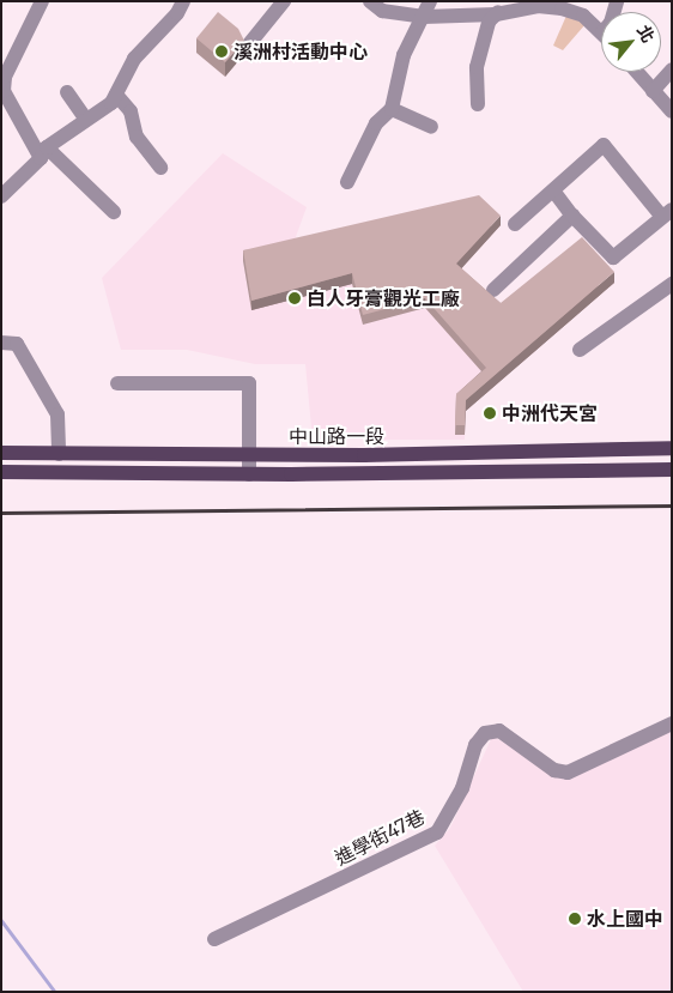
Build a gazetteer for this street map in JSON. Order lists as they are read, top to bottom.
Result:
{
  "streets": {
    "main road": ["中山路一段"],
    "street": ["進學街47巷"]
  },
  "places": [
    "溪洲村活動中心",
    "白人牙膏觀光工廠",
    "中洲代天宮",
    "水上國中"
  ],
  "north": "top right"
}
